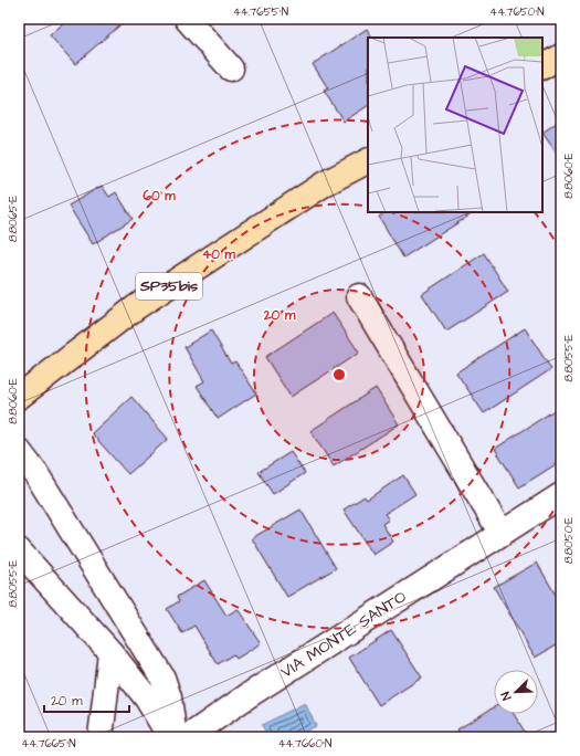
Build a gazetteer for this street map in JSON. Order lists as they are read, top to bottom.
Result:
{
  "streets": {
    "main road": ["SP35bis"],
    "street": ["VIA MONTE SANTO"]
  },
  "scale_bar": "20 m",
  "north": "bottom left",
  "coordinates": [
    "44.7655°N",
    "44.7650°N",
    "8.8060°E",
    "8.8065°E",
    "8.8055°E",
    "8.8050°E",
    "44.7665°N",
    "44.7660°N"
  ],
  "rings": ["60 m", "40 m", "20 m"]
}
